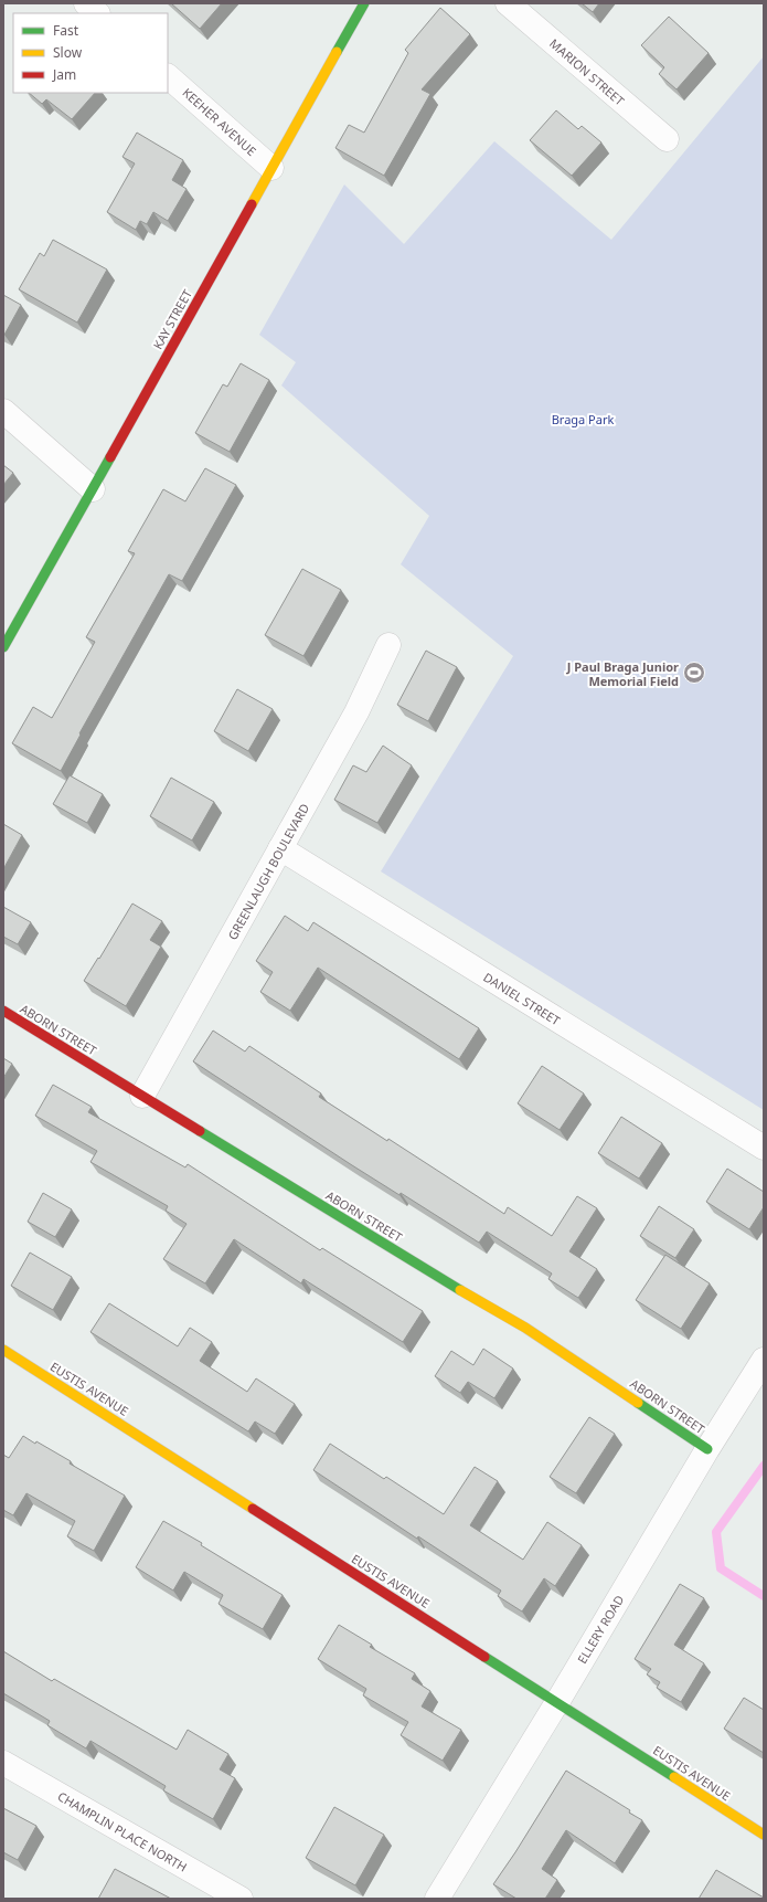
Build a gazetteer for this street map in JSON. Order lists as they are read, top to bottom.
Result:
{
  "streets": {
    "street": [
      "MARION STREET",
      "KEEHER AVENUE",
      "KAY STREET",
      "GREENLAUGH BOULEVARD",
      "DANIEL STREET",
      "ABORN STREET",
      "EUSTIS AVENUE",
      "ELLERY ROAD",
      "CHAMPLIN PLACE NORTH"
    ]
  },
  "crossings": [
    ["KEEHER AVENUE", "KAY STREET"],
    ["GREENLAUGH BOULEVARD", "DANIEL STREET"],
    ["GREENLAUGH BOULEVARD", "ABORN STREET"],
    ["ABORN STREET", "ELLERY ROAD"],
    ["EUSTIS AVENUE", "ELLERY ROAD"]
  ],
  "parks": ["Braga Park"],
  "places": {
    "sports": ["J Paul Braga Junior Memorial Field"]
  },
  "legend": ["Fast", "Slow", "Jam"]
}
